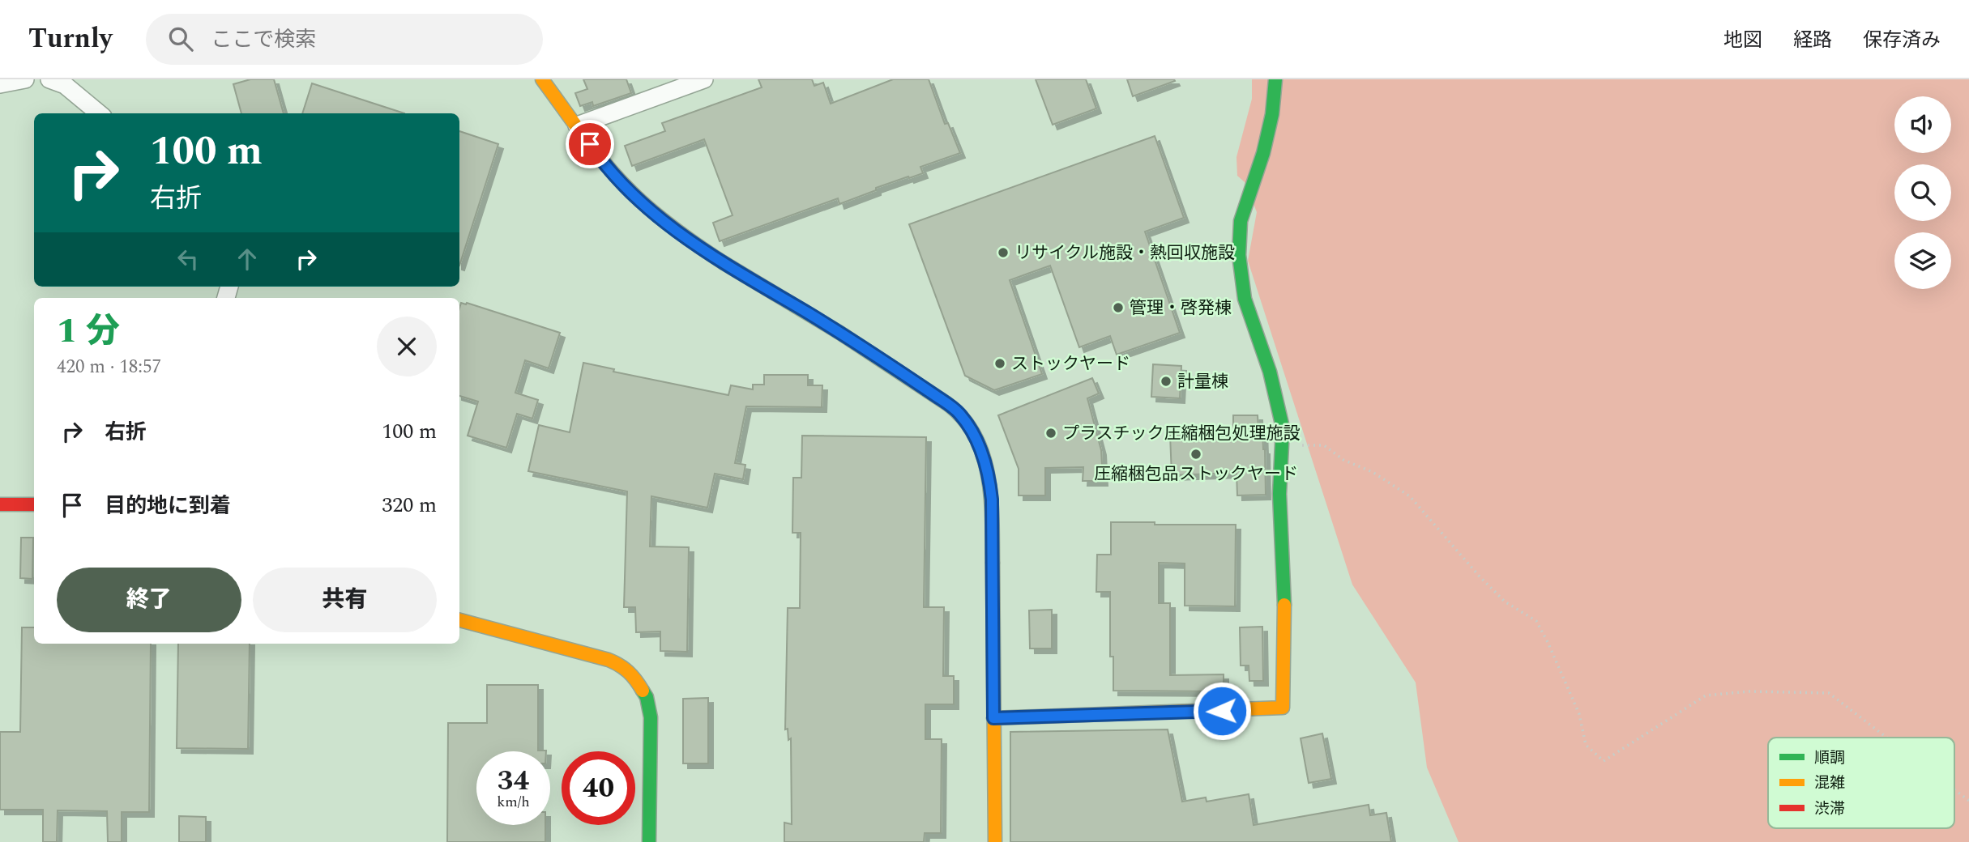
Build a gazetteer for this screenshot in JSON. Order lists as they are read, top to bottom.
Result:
{
  "places": [
    "リサイクル施設・熱回収施設",
    "管理・啓発棟",
    "ストックヤード",
    "計量棟",
    "プラスチック圧縮梱包処理施設",
    "圧縮梱包品ストックヤード"
  ],
  "legend": ["順調", "混雑", "渋滞"],
  "page": {
    "header": "Turnly",
    "search": "ここで検索",
    "nav": ["地図", "経路", "保存済み"],
    "turn": ["100 m", "右折"],
    "heading": ["1 分", "420 m · 18:57"],
    "list": [
      {
        "name": "右折",
        "value": "100 m"
      },
      {
        "name": "目的地に到着",
        "value": "320 m"
      }
    ],
    "buttons": ["終了", "共有"],
    "speed": "34 km/h",
    "limit": "40"
  }
}
